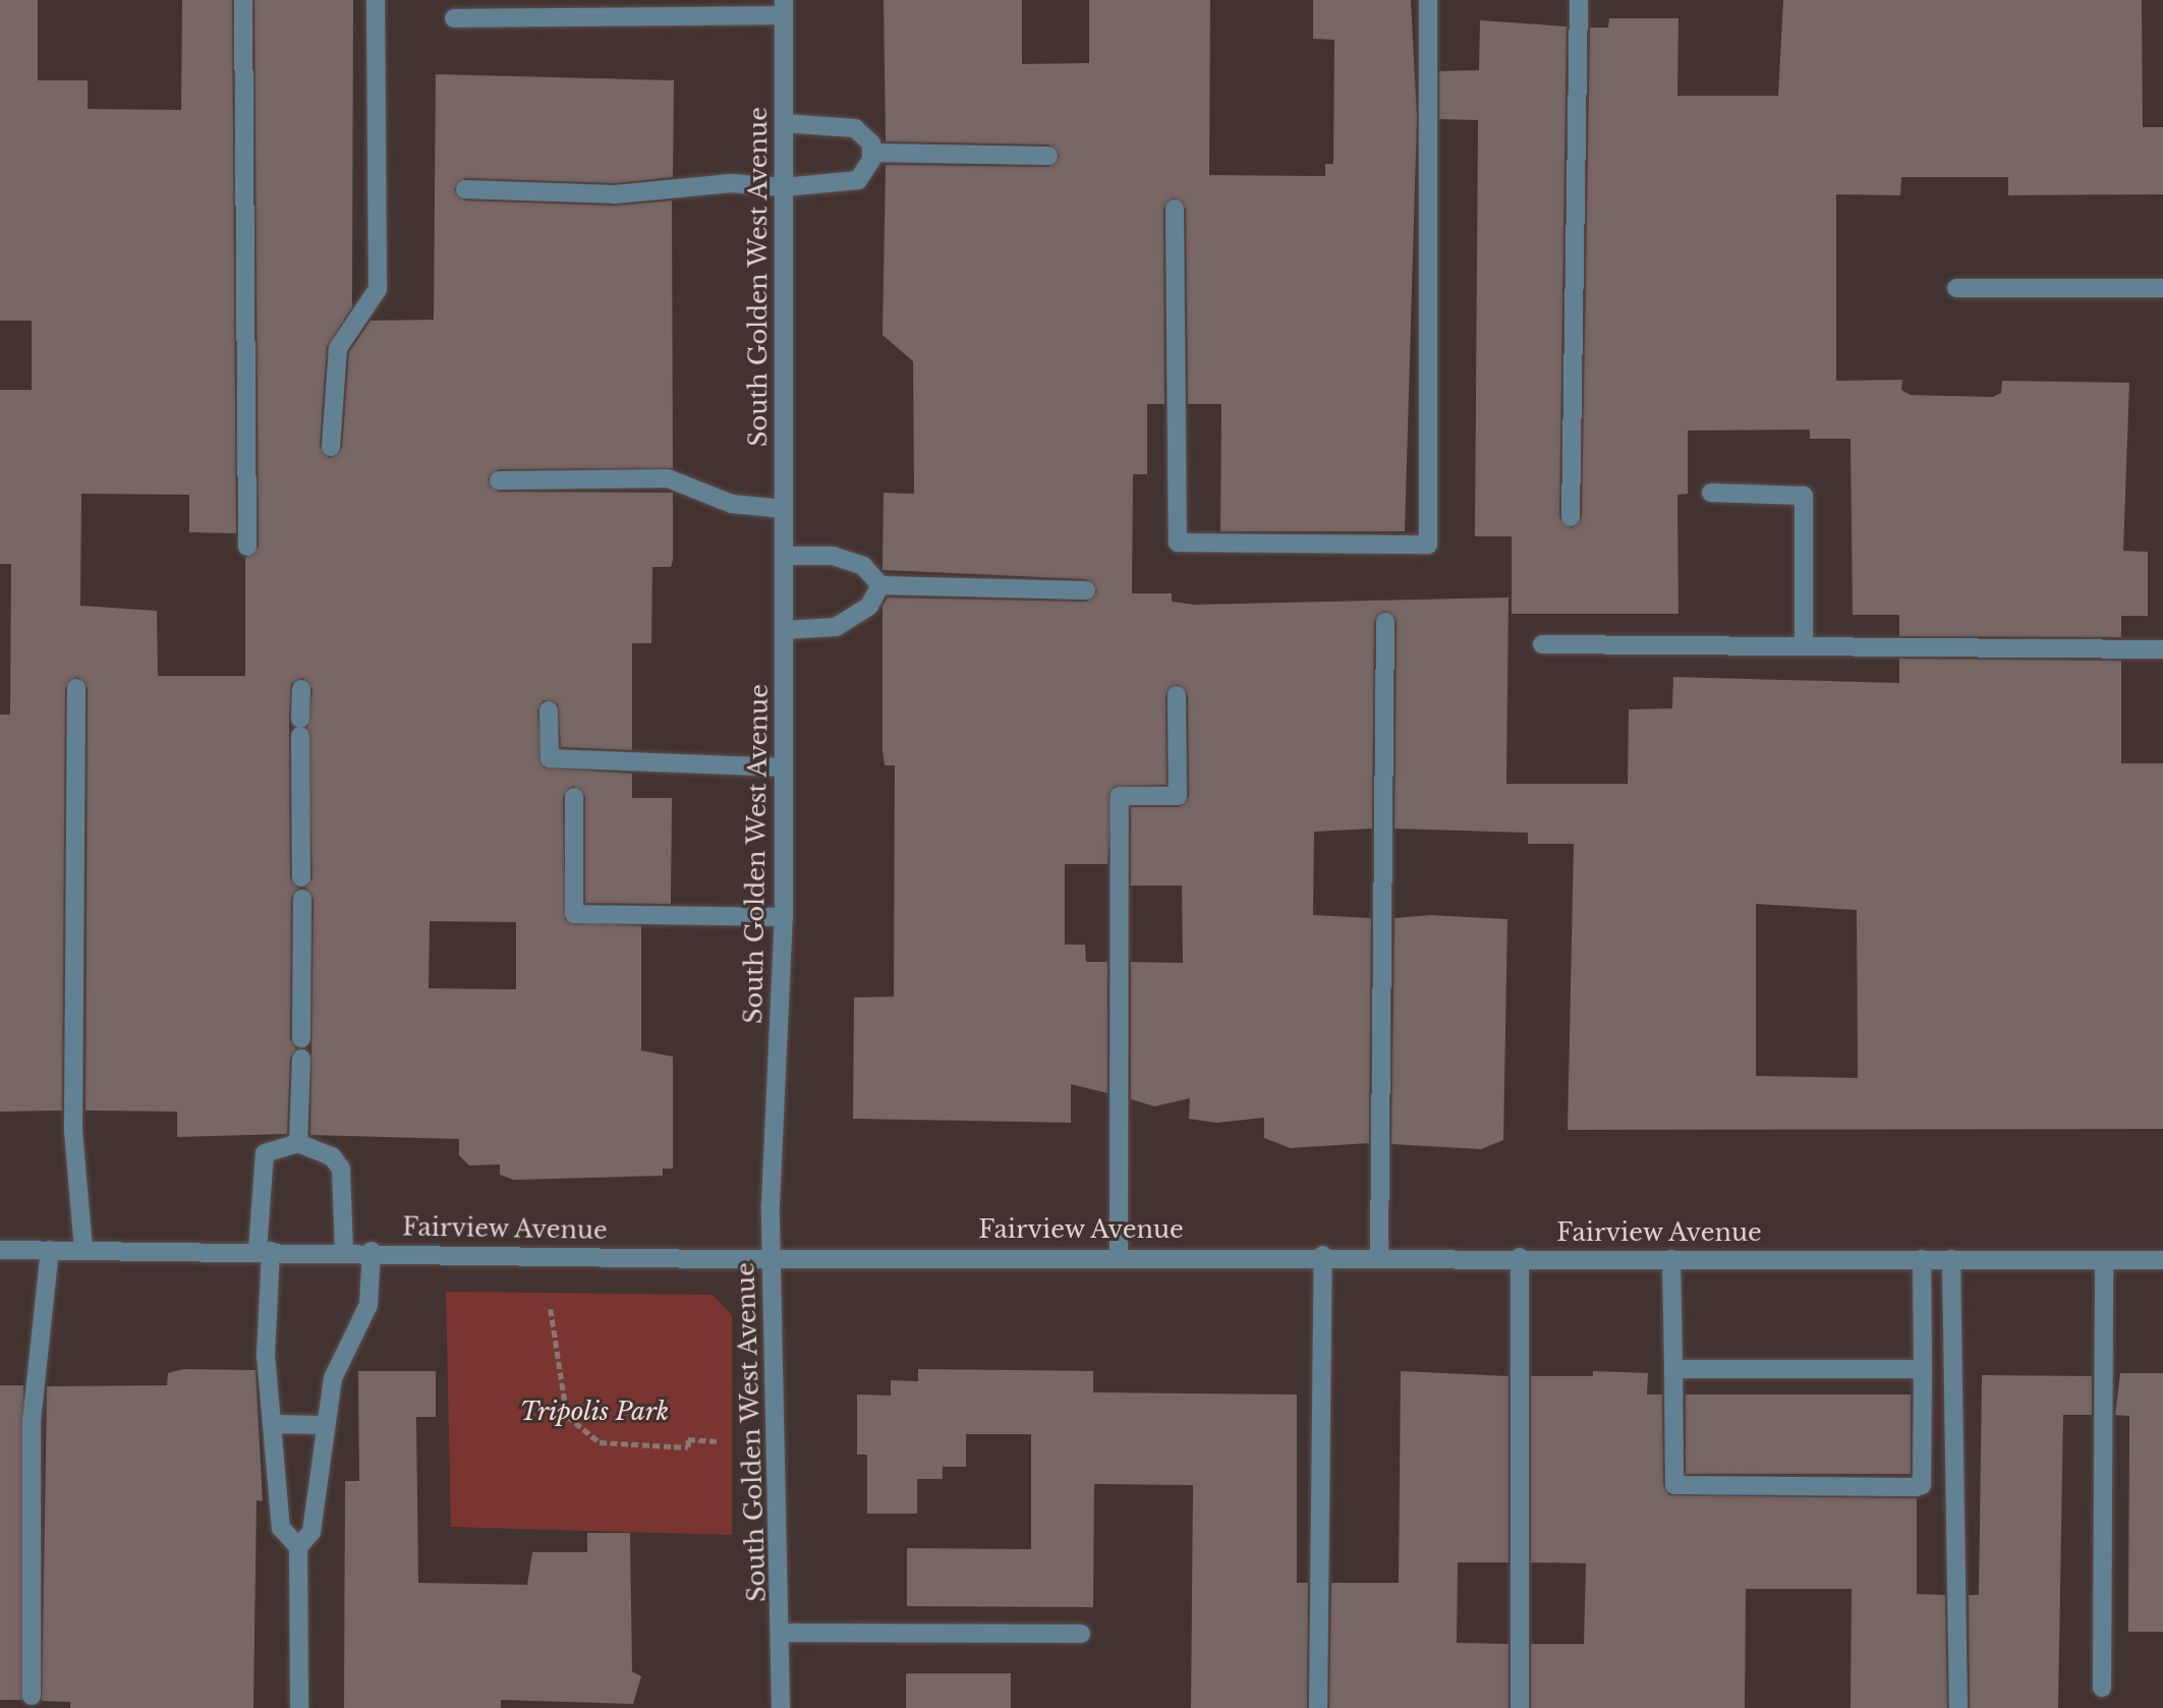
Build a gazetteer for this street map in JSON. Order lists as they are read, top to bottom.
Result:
{
  "streets": {
    "street": ["South Golden West Avenue", "Fairview Avenue"]
  },
  "crossings": [
    ["South Golden West Avenue", "Fairview Avenue"]
  ],
  "parks": ["Tripolis Park"]
}
